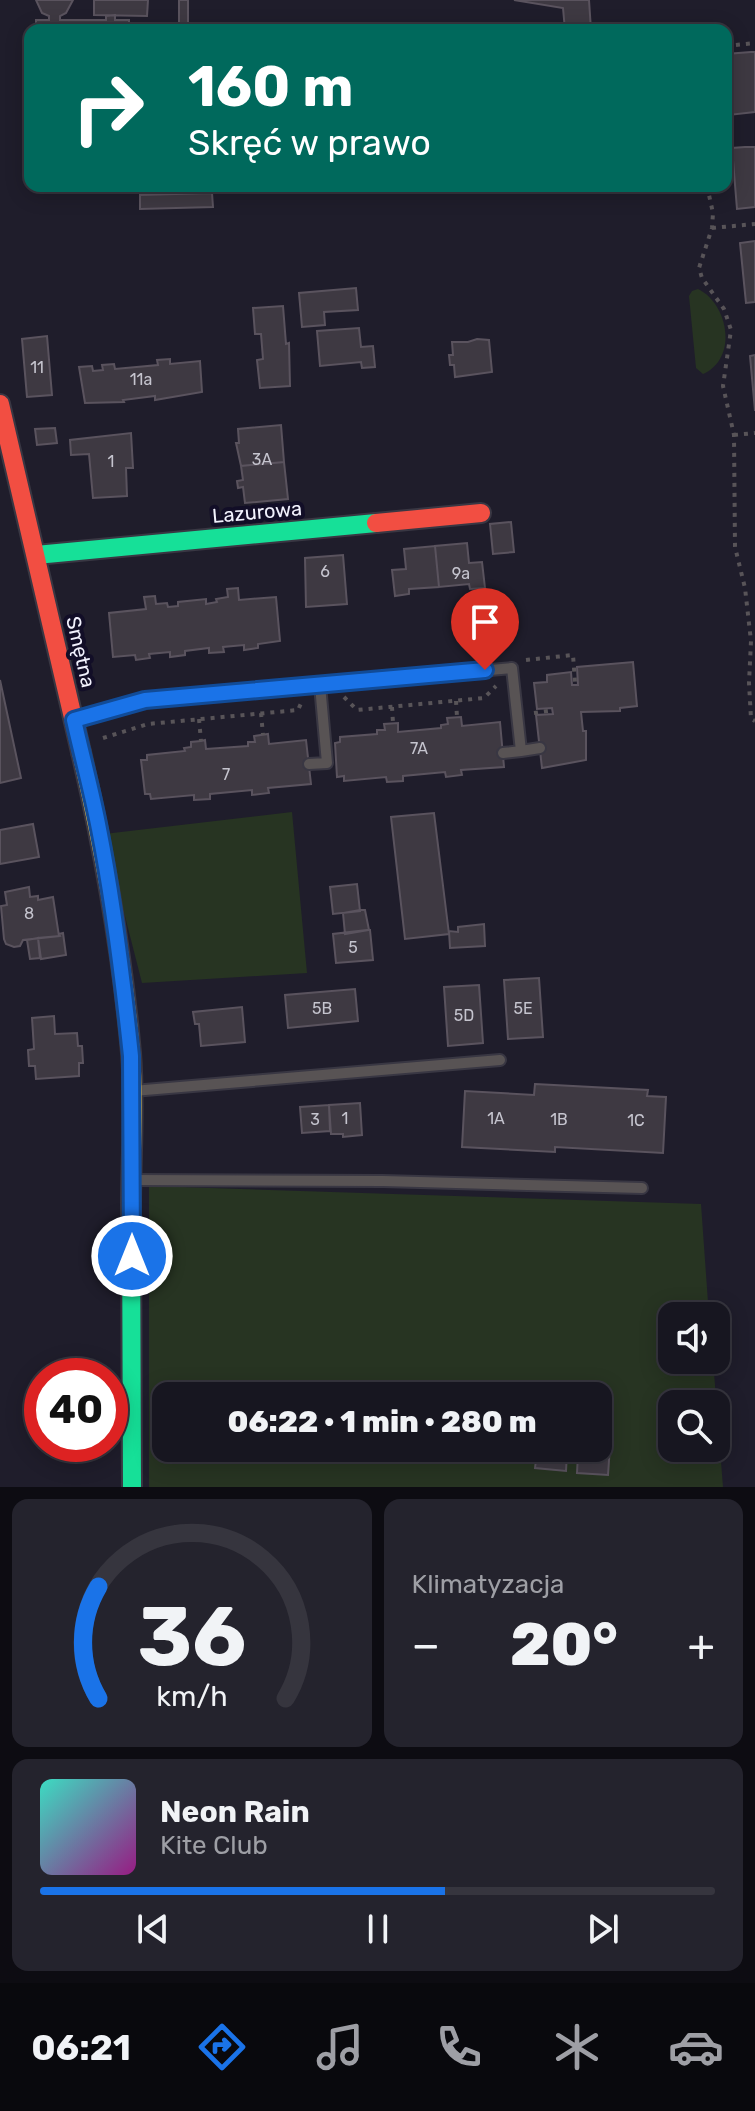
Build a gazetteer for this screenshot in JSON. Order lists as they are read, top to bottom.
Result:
{
  "streets": {
    "street": ["Lazurowa", "Smętna"]
  },
  "crossings": [
    ["Lazurowa", "Smętna"]
  ],
  "house_numbers": [
    "11",
    "11a",
    "3A",
    "1",
    "6",
    "9a",
    "7A",
    "7",
    "8",
    "5",
    "5B",
    "5E",
    "5D",
    "1",
    "1A",
    "3",
    "1B",
    "1C"
  ],
  "page": {
    "turn": ["160 m", "Skręć w prawo"],
    "limit": "40",
    "trip": "06:22 · 1 min · 280 m",
    "tile": "Klimatyzacja",
    "heat": ["−", "20°", "+"],
    "song": ["Neon Rain", "Kite Club"],
    "tabs": "06:21",
    "gauge": ["36", "km/h"]
  }
}
